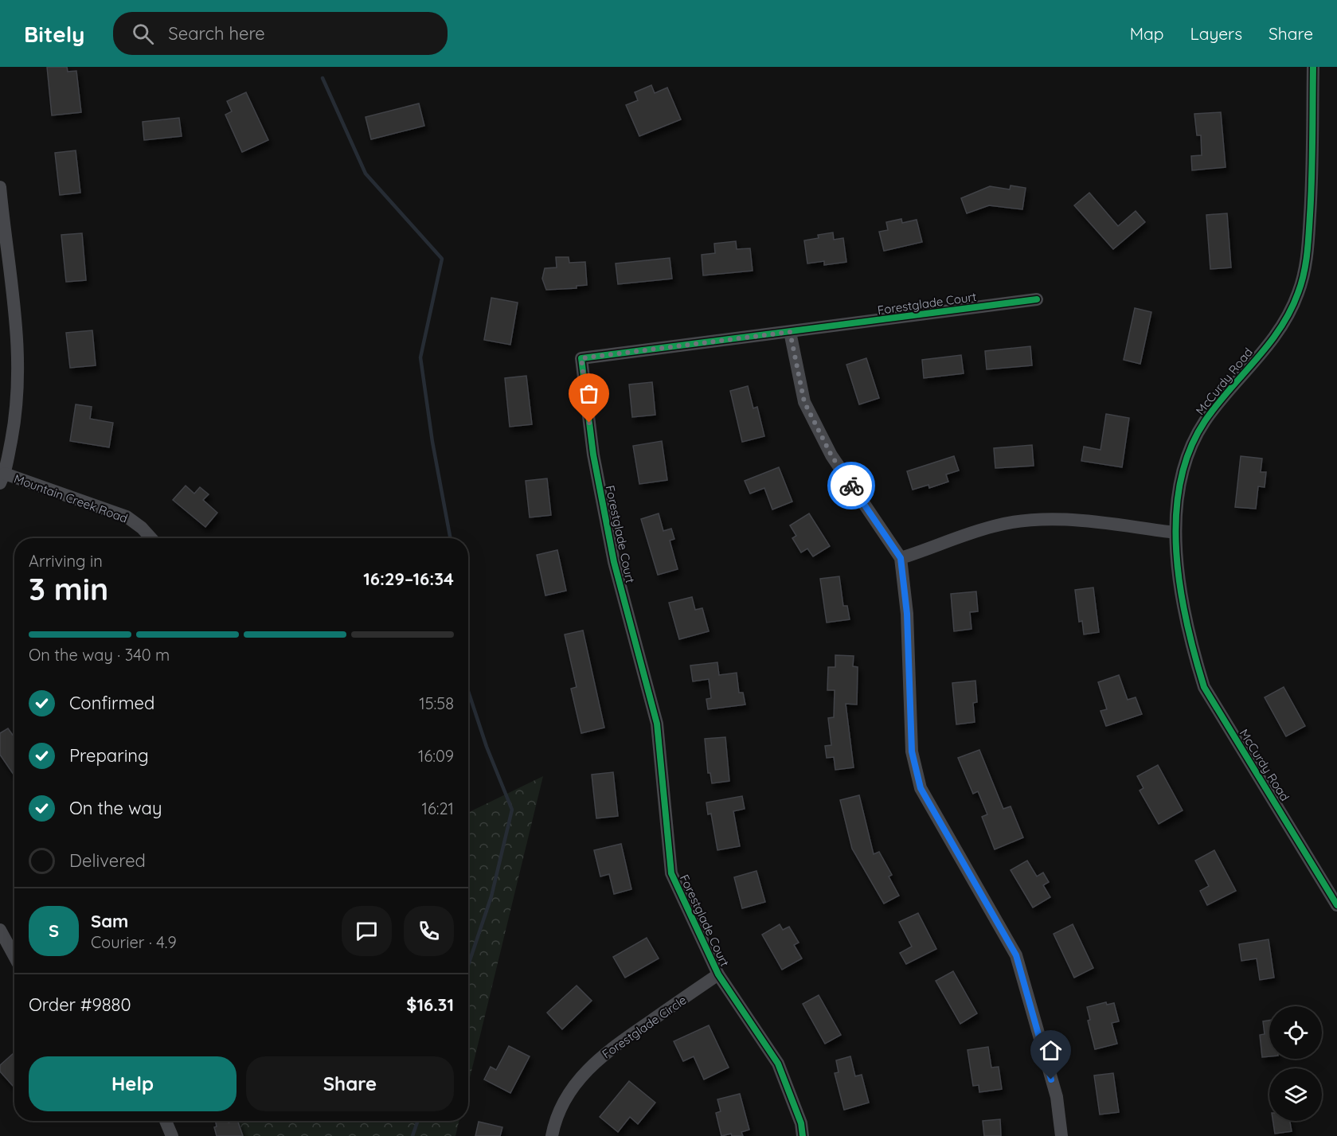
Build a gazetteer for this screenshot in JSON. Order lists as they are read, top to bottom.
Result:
{
  "streets": {
    "street": [
      "Forestglade Court",
      "McCurdy Road",
      "Mountain Creek Road",
      "Forestglade Circle"
    ]
  },
  "crossings": [
    ["Forestglade Court", "Forestglade Circle"]
  ],
  "page": {
    "header": "Bitely",
    "search": "Search here",
    "nav": ["Map", "Layers", "Share"],
    "heading": ["3 min", "Arriving in", "16:29–16:34"],
    "panel": [
      "Sam",
      "Courier · 4.9",
      "Order #9880",
      "$16.31"
    ],
    "bar": "On the way · 340 m",
    "list": [
      ["Confirmed", "15:58"],
      ["Preparing", "16:09"],
      ["On the way", "16:21"],
      "Delivered"
    ],
    "round": "S",
    "buttons": ["Help", "Share"]
  }
}
